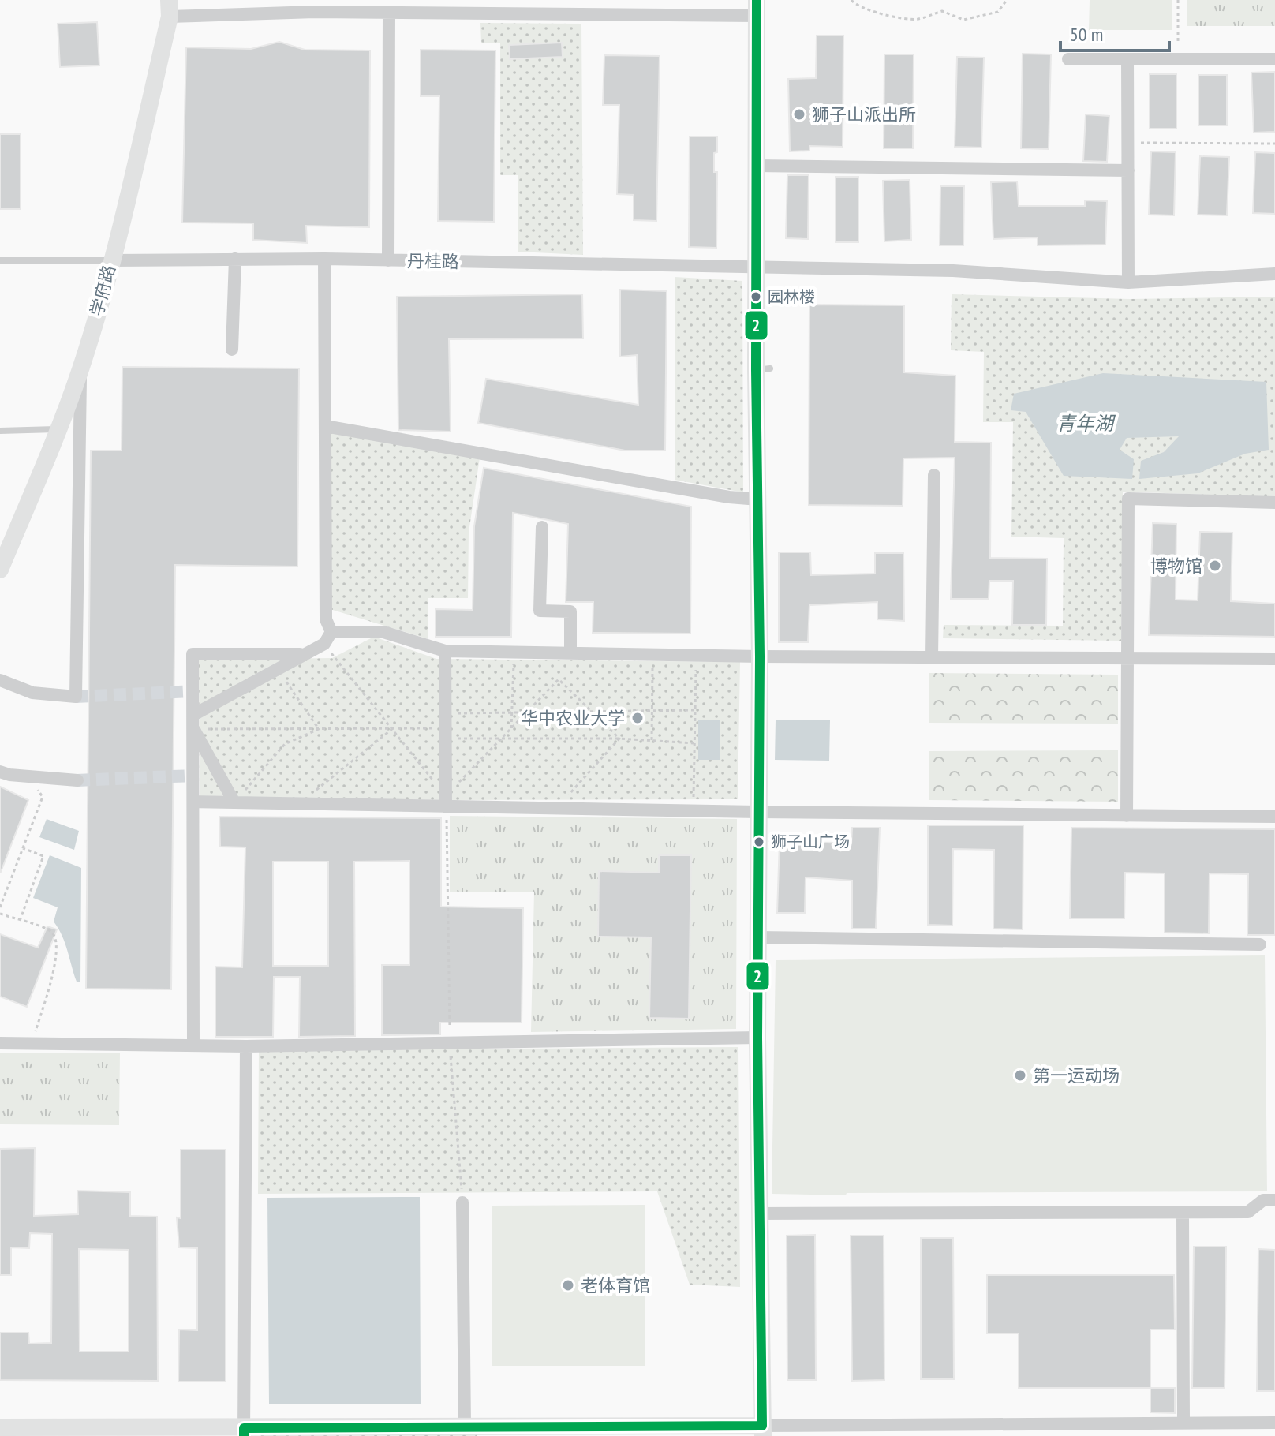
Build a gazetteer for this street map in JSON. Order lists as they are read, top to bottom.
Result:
{
  "streets": {
    "street": ["丹桂路", "学府路"]
  },
  "crossings": [
    ["丹桂路", "学府路"]
  ],
  "water": ["青年湖"],
  "places": [
    "狮子山派出所",
    "园林楼",
    "博物馆",
    "华中农业大学",
    "狮子山广场",
    "第一运动场",
    "老体育馆"
  ],
  "lines": ["transit line 2"],
  "scale_bar": "50 m"
}
